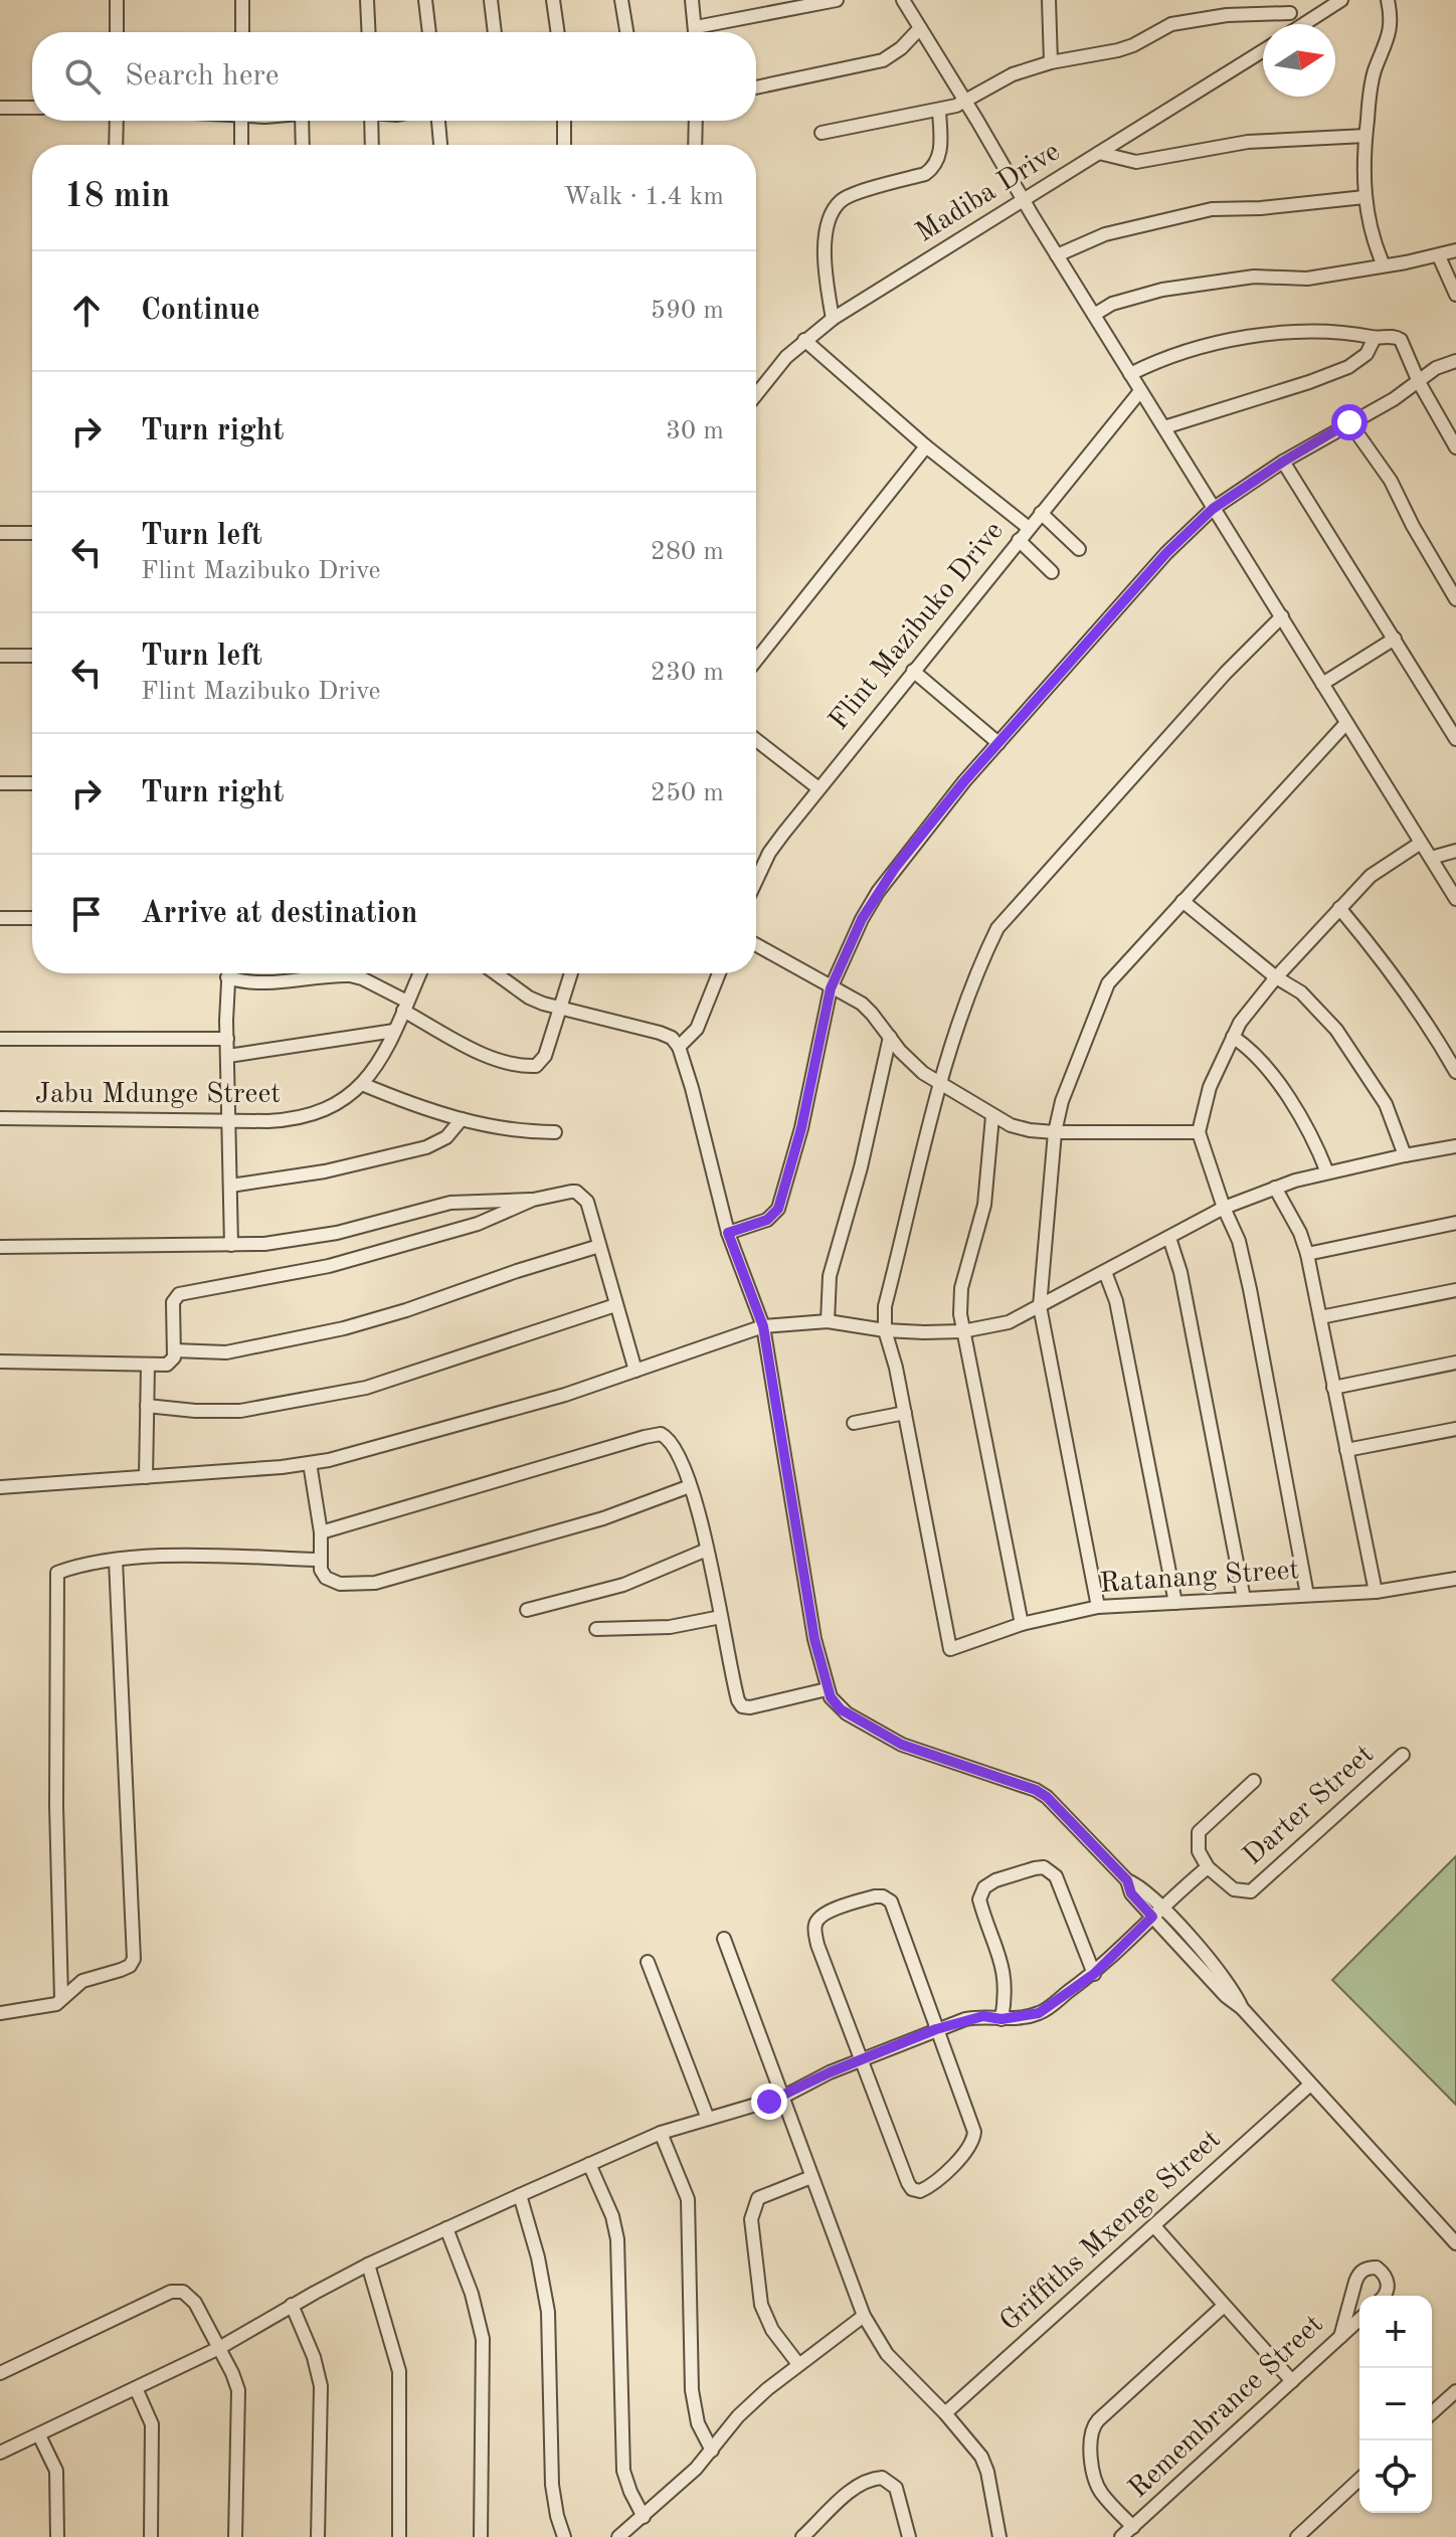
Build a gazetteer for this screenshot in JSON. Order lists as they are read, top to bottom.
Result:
{
  "streets": {
    "street": [
      "Madiba Drive",
      "Flint Mazibuko Drive",
      "Jabu Mdunge Street",
      "Ratanang Street",
      "Darter Street",
      "Griffiths Mxenge Street",
      "Remembrance Street"
    ]
  },
  "north": "right",
  "page": {
    "search": "Search here",
    "heading": ["18 min", "Walk · 1.4 km"],
    "list": [
      ["Continue", "590 m"],
      ["Turn right", "30 m"],
      ["Turn left", "Flint Mazibuko Drive", "280 m"],
      ["Turn left", "Flint Mazibuko Drive", "230 m"],
      ["Turn right", "250 m"],
      "Arrive at destination"
    ],
    "map_buttons": ["+", "−"]
  }
}
